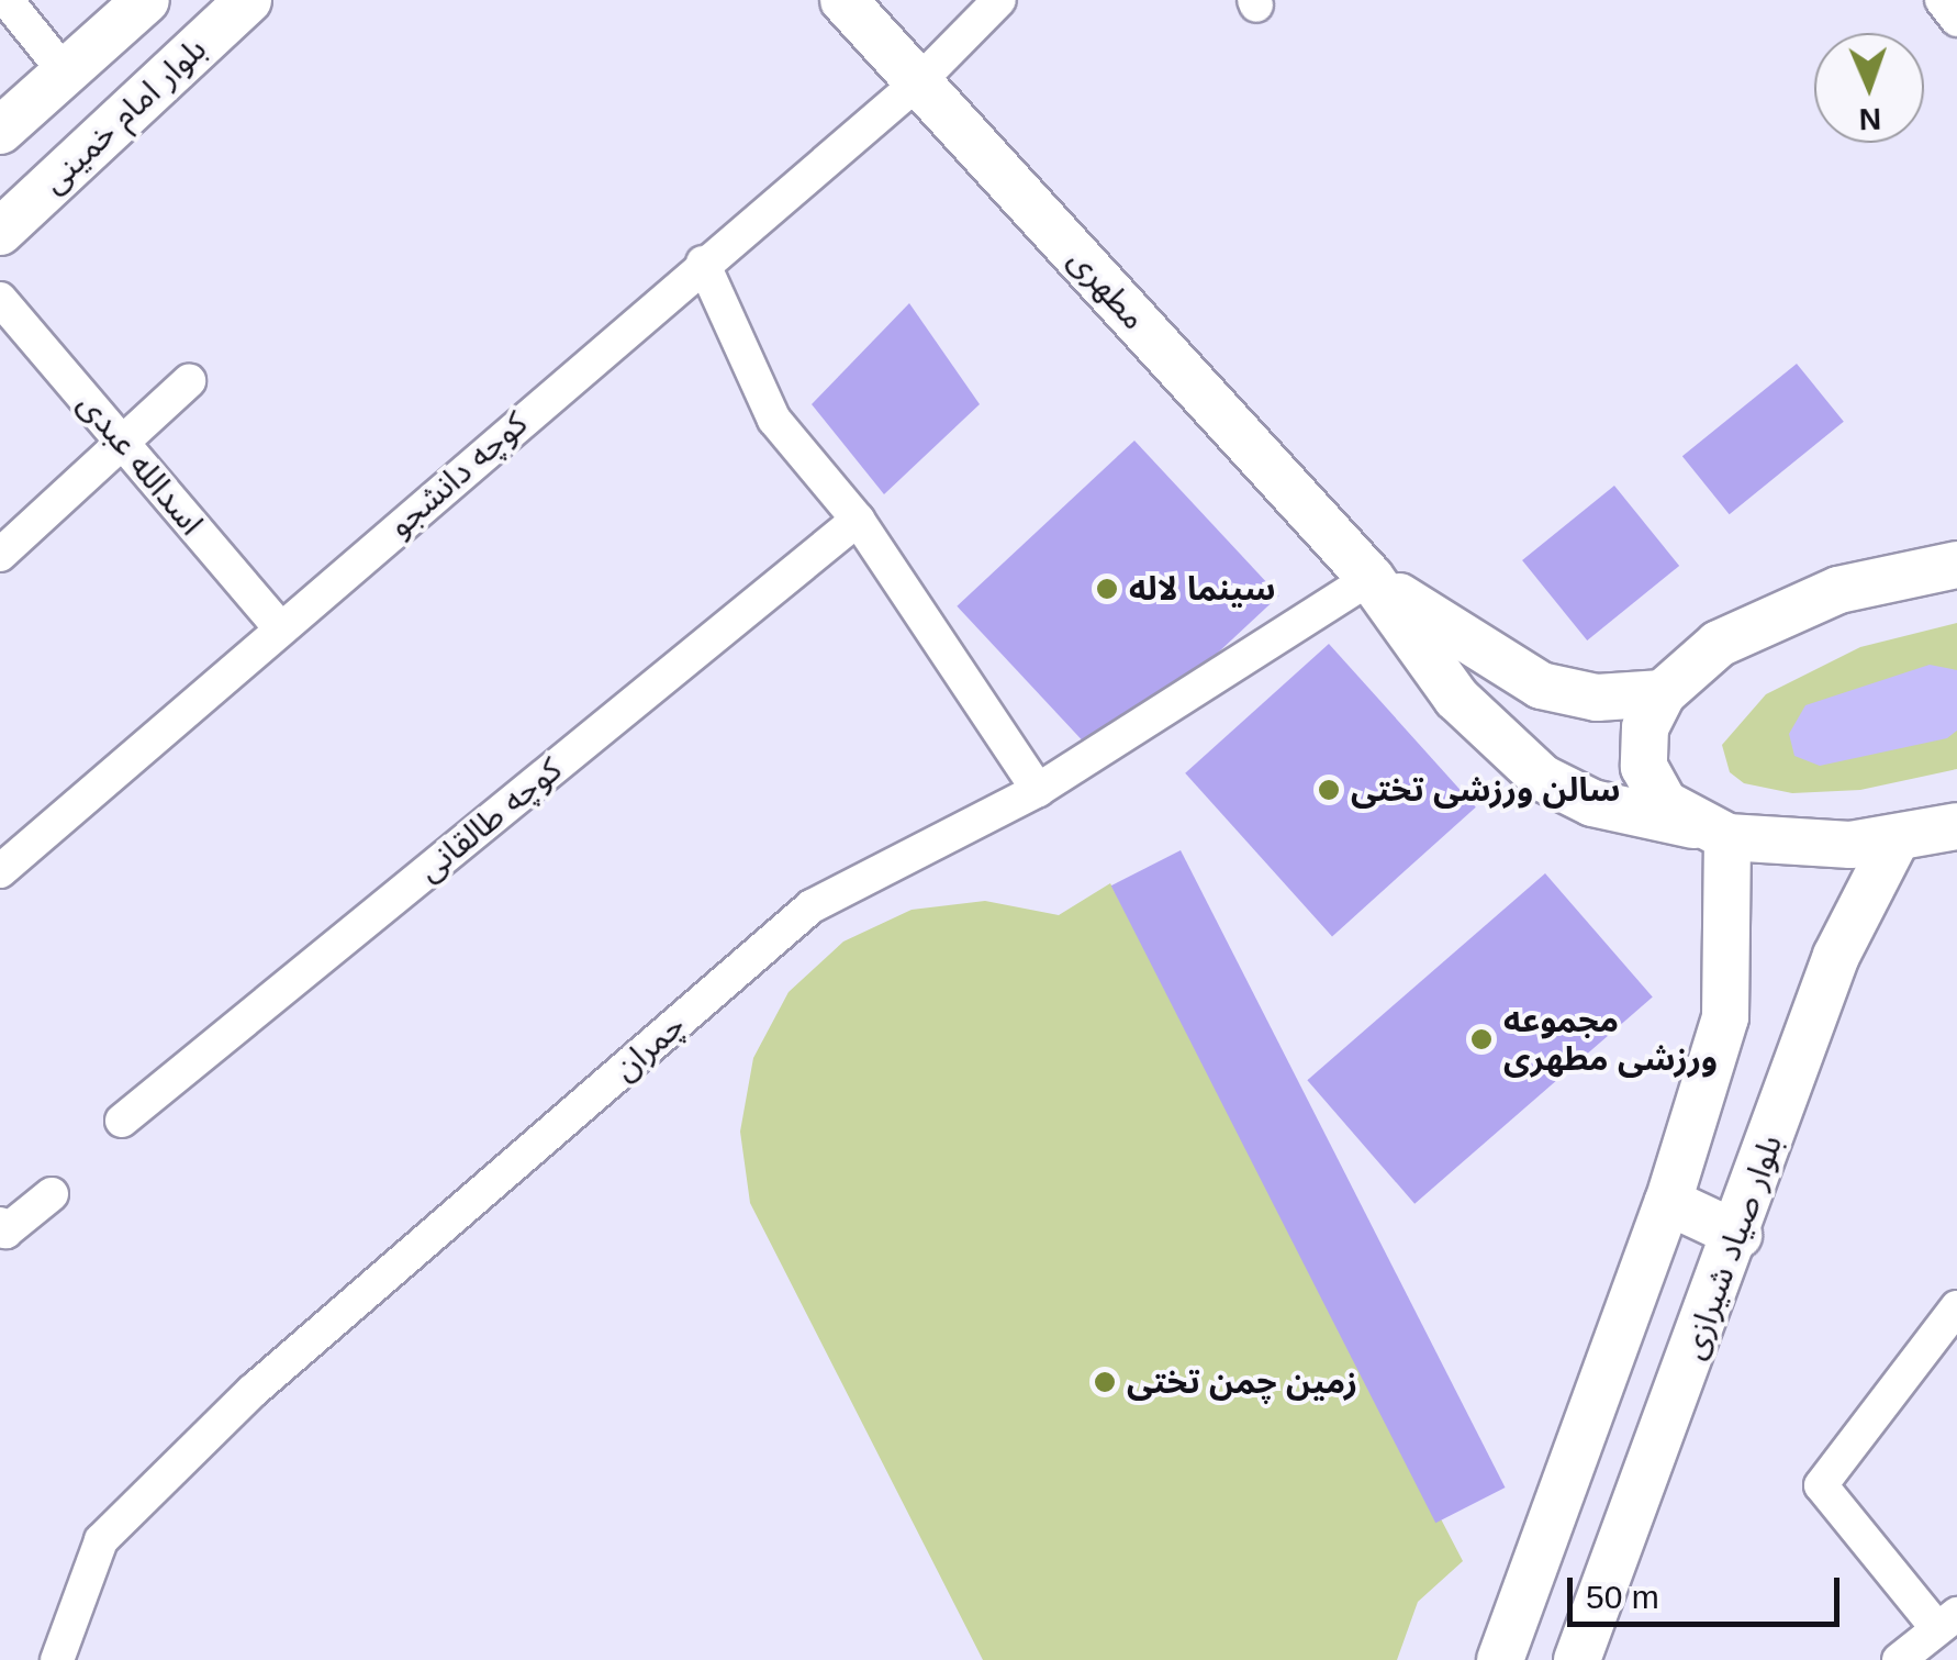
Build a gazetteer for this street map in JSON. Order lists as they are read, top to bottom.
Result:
{
  "streets": {
    "main road": ["بلوار امام خمینی", "مطهری", "بلوار صیاد شیرازی"],
    "street": [
      "اسدالله عبدی",
      "کوچه دانشجو",
      "کوچه طالقانی",
      "چمران"
    ]
  },
  "crossings": [
    ["مطهری", "کوچه دانشجو"],
    ["مطهری", "چمران"],
    ["مطهری", "بلوار صیاد شیرازی"],
    ["اسدالله عبدی", "کوچه دانشجو"]
  ],
  "places": [
    "سینما لاله",
    "سالن ورزشی تختی",
    "مجموعه ورزشی مطهری",
    "زمین چمن تختی"
  ],
  "scale_bar": "50 m",
  "north": "bottom"
}
